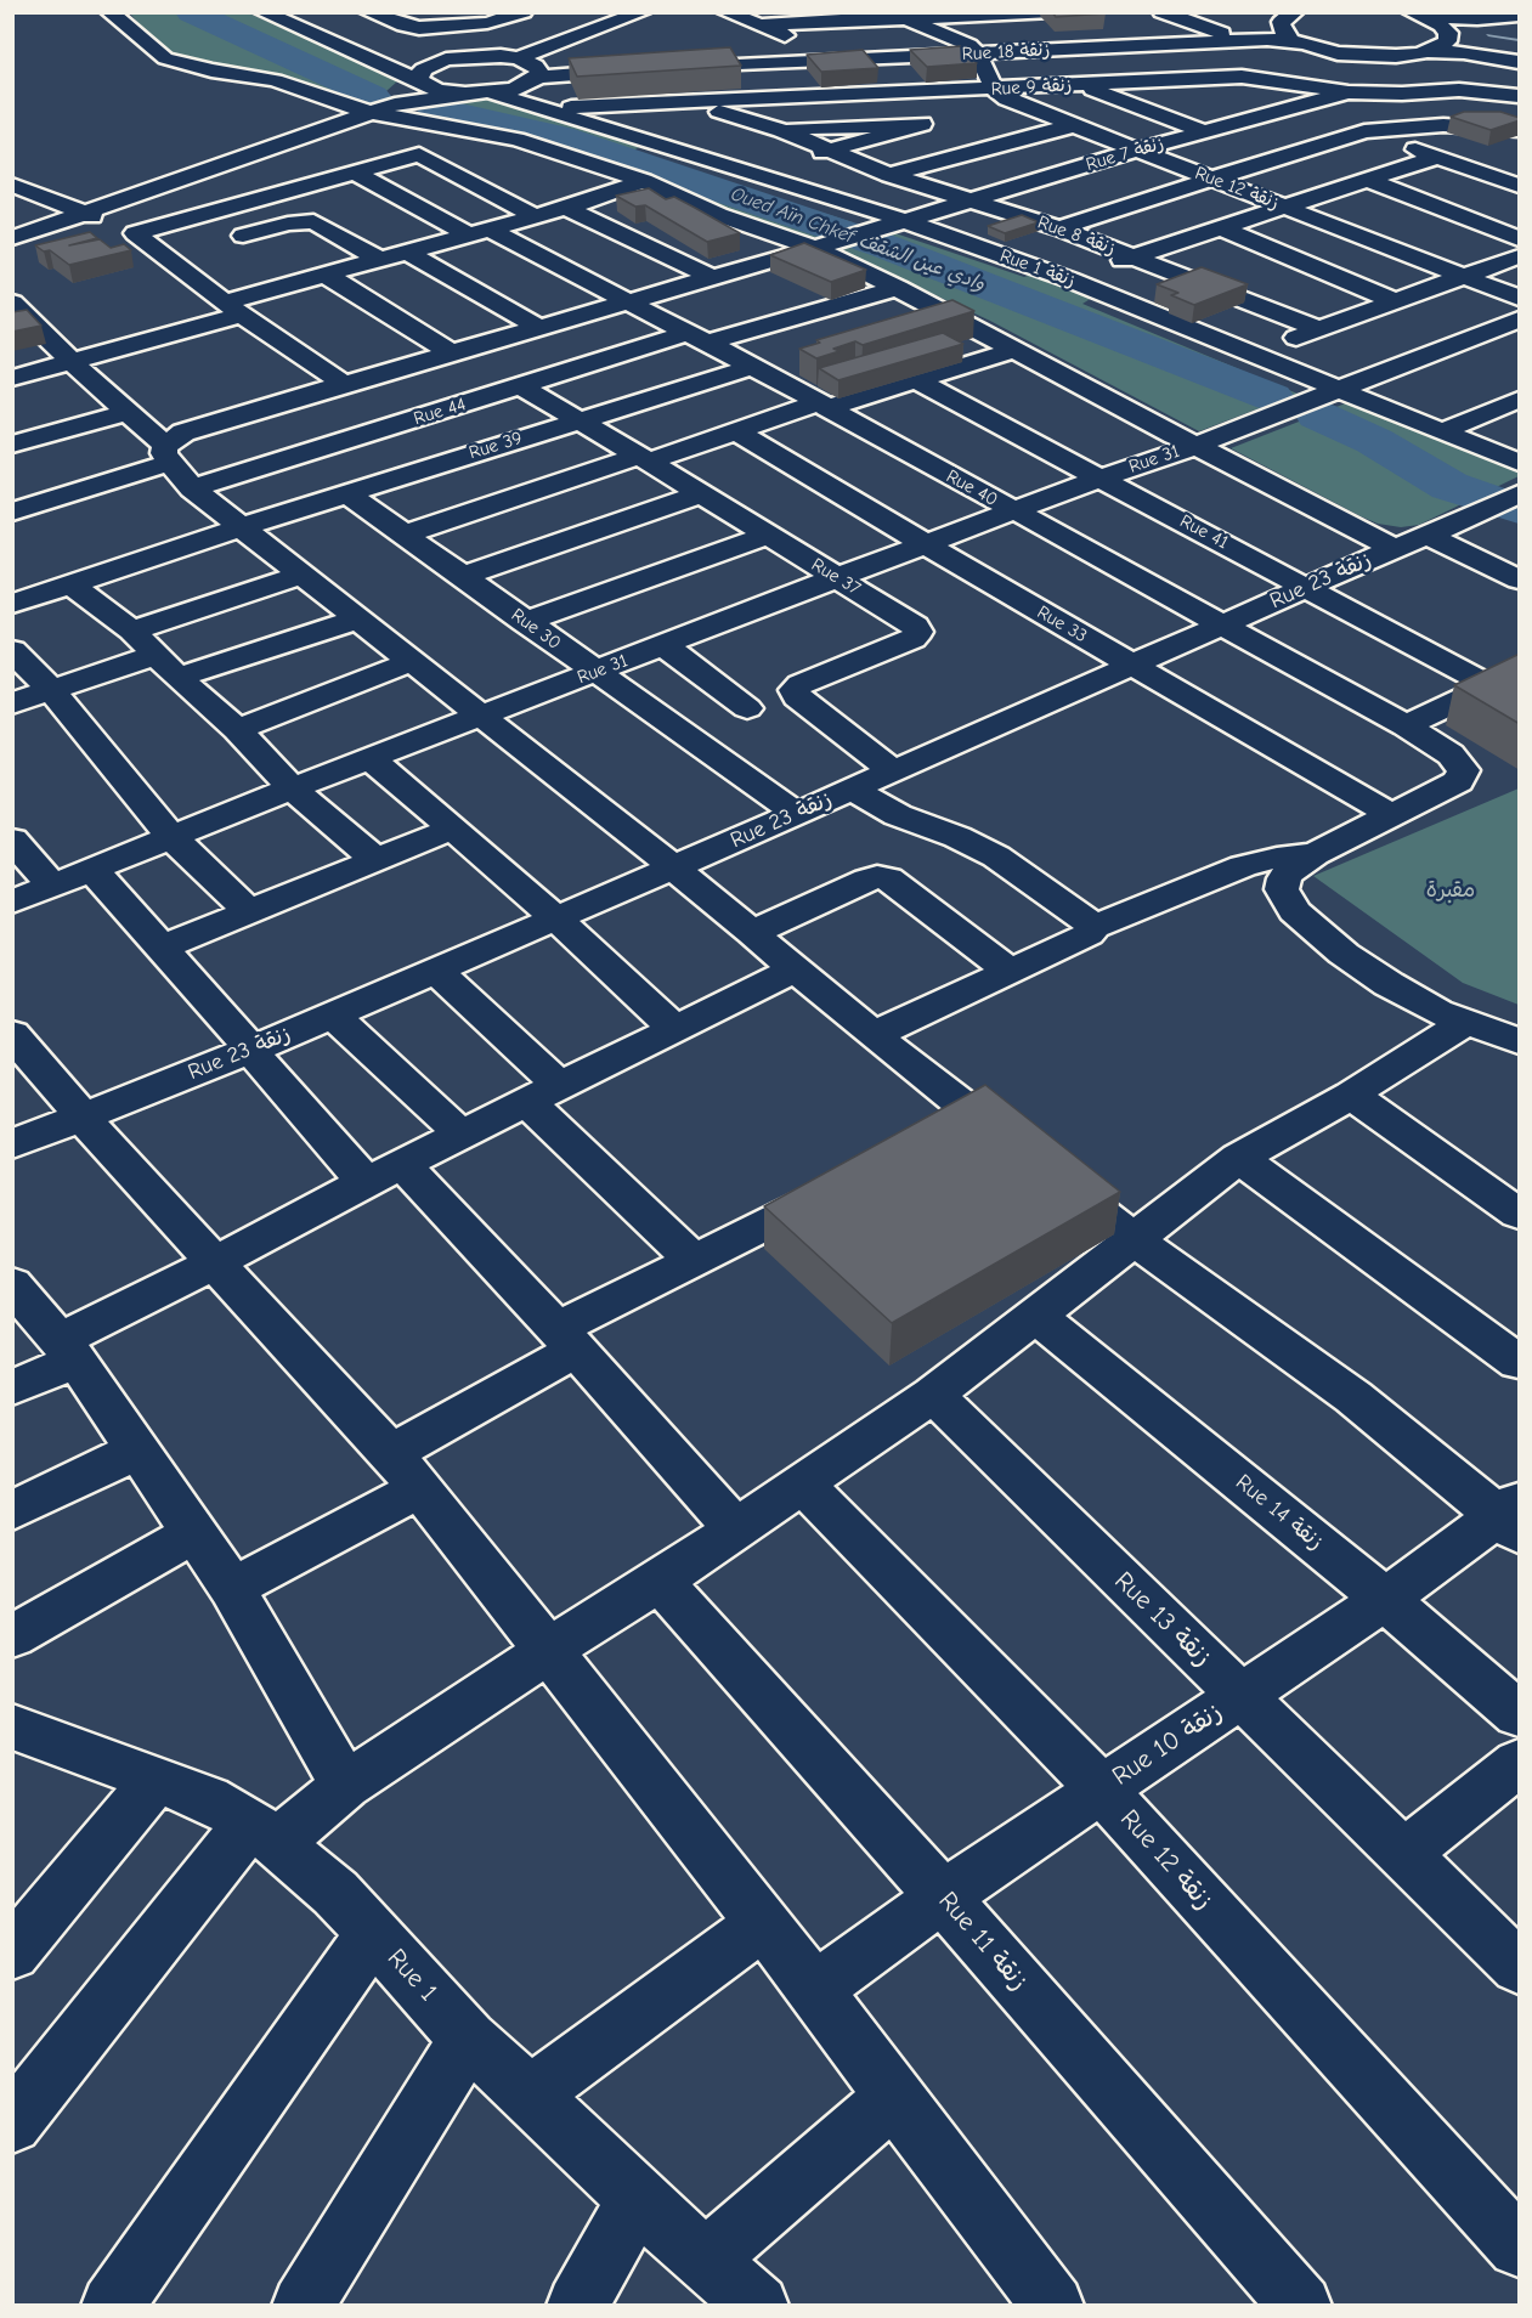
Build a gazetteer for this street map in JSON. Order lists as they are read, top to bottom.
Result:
{
  "streets": {
    "street": [
      "Rue 18 زنقة",
      "Rue 9 زنقة",
      "Rue 7 زنقة",
      "Rue 12 زنقة",
      "Rue 8 زنقة",
      "Rue 1 زنقة",
      "Rue 44",
      "Rue 39",
      "Rue 31",
      "Rue 40",
      "Rue 41",
      "Rue 37",
      "Rue 23 زنقة",
      "Rue 33",
      "Rue 30",
      "Rue 14 زنقة",
      "Rue 13 زنقة",
      "Rue 10 زنقة",
      "Rue 11 زنقة",
      "Rue 1"
    ]
  },
  "crossings": [
    ["Rue 9 زنقة", "Rue 7 زنقة"],
    ["Rue 9 زنقة", "Rue 12 زنقة"],
    ["Rue 9 زنقة", "Rue 8 زنقة"],
    ["Rue 9 زنقة", "Rue 1 زنقة"],
    ["Rue 7 زنقة", "Rue 12 زنقة"],
    ["Rue 7 زنقة", "Rue 8 زنقة"],
    ["Rue 7 زنقة", "Rue 1 زنقة"],
    ["Rue 7 زنقة", "Rue 40"],
    ["Rue 12 زنقة", "Rue 10 زنقة"],
    ["Rue 1 زنقة", "Rue 31"],
    ["Rue 44", "Rue 39"],
    ["Rue 44", "Rue 40"],
    ["Rue 44", "Rue 37"],
    ["Rue 39", "Rue 40"],
    ["Rue 39", "Rue 37"],
    ["Rue 39", "Rue 30"],
    ["Rue 31", "Rue 40"],
    ["Rue 31", "Rue 41"],
    ["Rue 31", "Rue 37"],
    ["Rue 31", "Rue 33"],
    ["Rue 31", "Rue 30"],
    ["Rue 40", "Rue 23 زنقة"],
    ["Rue 40", "Rue 33"],
    ["Rue 41", "Rue 23 زنقة"],
    ["Rue 37", "Rue 23 زنقة"],
    ["Rue 23 زنقة", "Rue 33"],
    ["Rue 23 زنقة", "Rue 30"],
    ["Rue 14 زنقة", "Rue 10 زنقة"],
    ["Rue 13 زنقة", "Rue 10 زنقة"],
    ["Rue 10 زنقة", "Rue 11 زنقة"]
  ],
  "water": ["Oued Aïn Chkef وادي عين الشقف"],
  "parks": ["مقبرة"]
}
